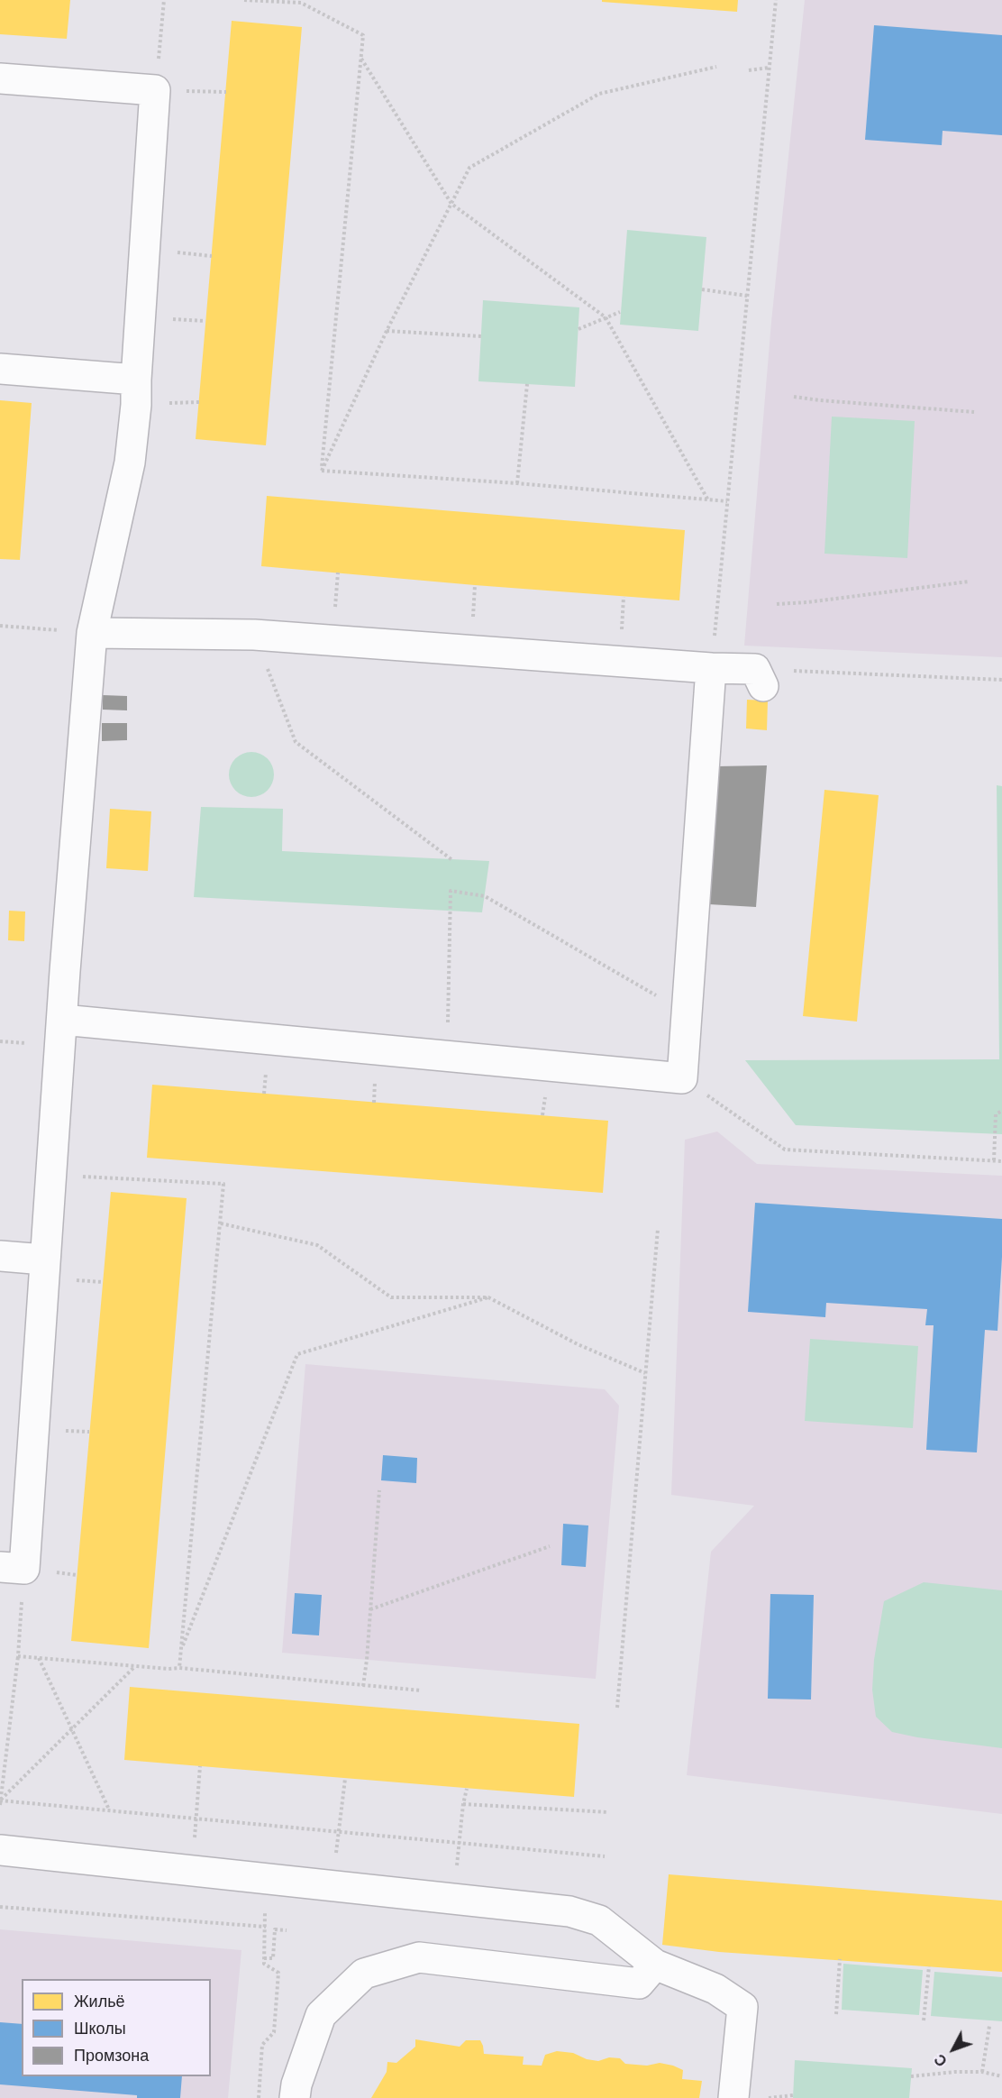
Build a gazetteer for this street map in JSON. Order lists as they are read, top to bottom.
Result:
{
  "legend": ["Жильё", "Школы", "Промзона"],
  "north": "bottom left"
}
